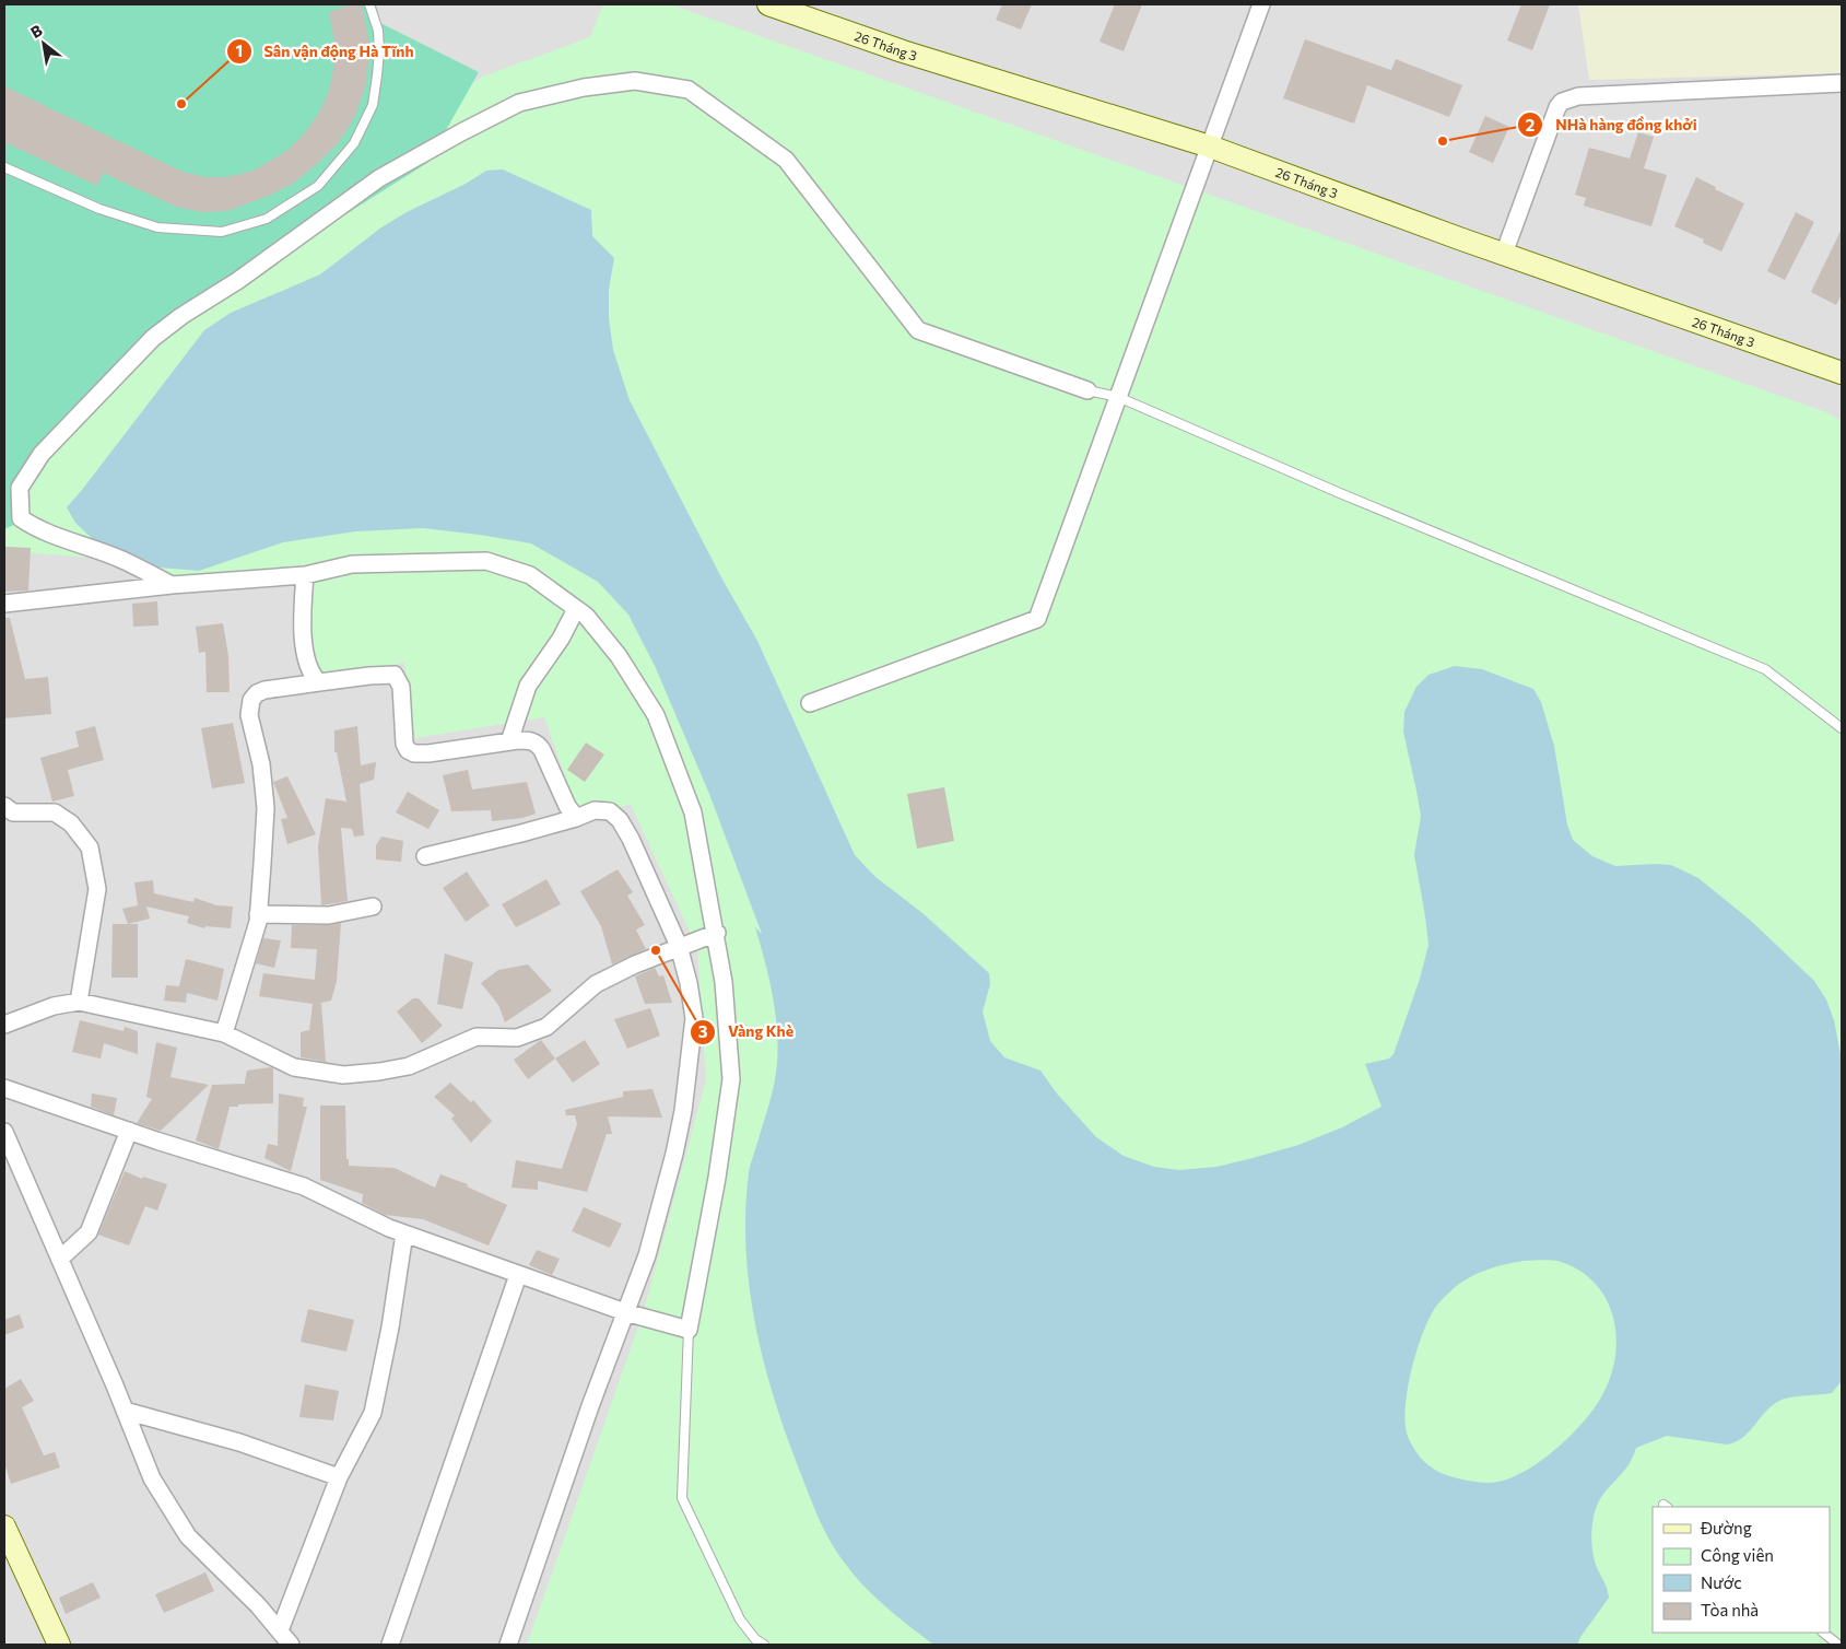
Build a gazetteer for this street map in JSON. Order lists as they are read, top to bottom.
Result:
{
  "streets": {
    "street": ["26 Tháng 3"]
  },
  "places": ["Sân vận động Hà Tĩnh", "NHà hàng đồng khởi", "Vàng Khè"],
  "legend": [
    "Đường",
    "Công viên",
    "Nước",
    "Tòa nhà"
  ],
  "north": "top left"
}
